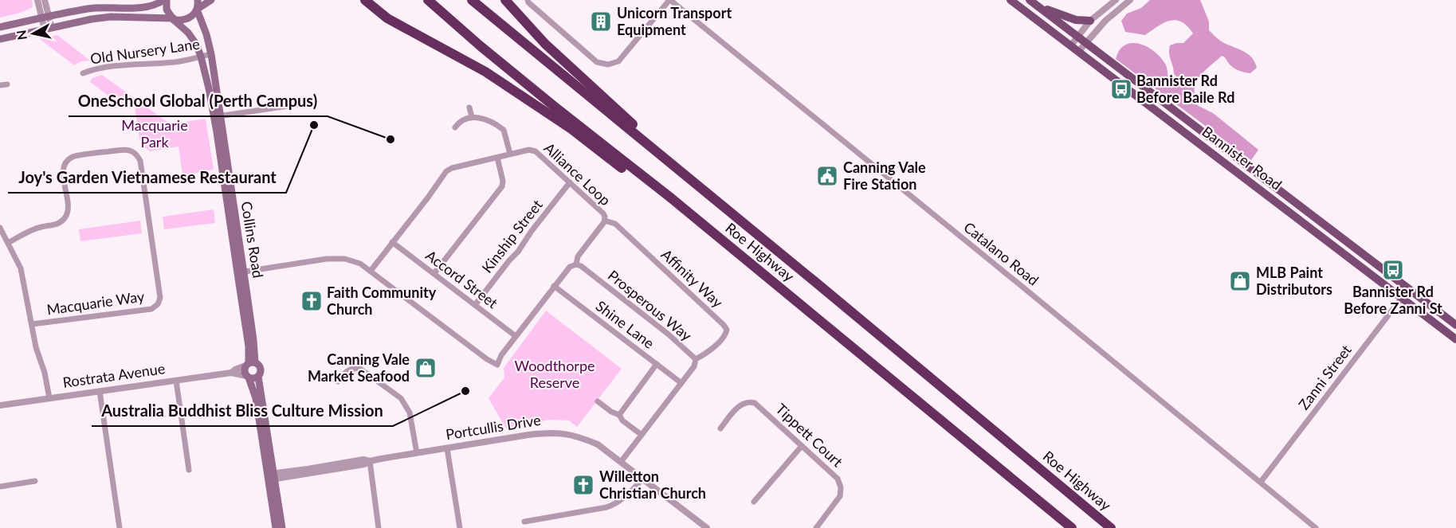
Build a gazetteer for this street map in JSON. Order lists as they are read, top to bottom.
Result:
{
  "streets": {
    "highway": ["Roe Highway"],
    "main road": ["Bannister Road", "Collins Road"],
    "street": [
      "Old Nursery Lane",
      "Alliance Loop",
      "Kinship Street",
      "Catalano Road",
      "Affinity Way",
      "Accord Street",
      "Macquarie Way",
      "Prosperous Way",
      "Shine Lane",
      "Rostrata Avenue",
      "Zanni Street",
      "Portcullis Drive",
      "Tippett Court"
    ]
  },
  "crossings": [
    ["Old Nursery Lane", "Collins Road"],
    ["Bannister Road", "Zanni Street"],
    ["Alliance Loop", "Kinship Street"],
    ["Alliance Loop", "Affinity Way"],
    ["Alliance Loop", "Accord Street"],
    ["Alliance Loop", "Prosperous Way"],
    ["Alliance Loop", "Shine Lane"],
    ["Kinship Street", "Accord Street"],
    ["Collins Road", "Rostrata Avenue"],
    ["Collins Road", "Portcullis Drive"],
    ["Catalano Road", "Zanni Street"],
    ["Affinity Way", "Prosperous Way"],
    ["Prosperous Way", "Shine Lane"],
    ["Prosperous Way", "Portcullis Drive"]
  ],
  "parks": ["Macquarie Park", "Woodthorpe Reserve"],
  "places": {
    "building": ["Unicorn Transport Equipment"],
    "bus stop": ["Bannister Rd Before Baile Rd", "Bannister Rd Before Zanni St"],
    "other": ["Joy's Garden Vietnamese Restaurant", "OneSchool Global (Perth Campus)", "Australia Buddhist Bliss Culture Mission"],
    "public building": ["Canning Vale Fire Station"],
    "shop": ["MLB Paint Distributors", "Canning Vale Market Seafood"],
    "church": ["Faith Community Church", "Willetton Christian Church"]
  },
  "north": "left"
}
